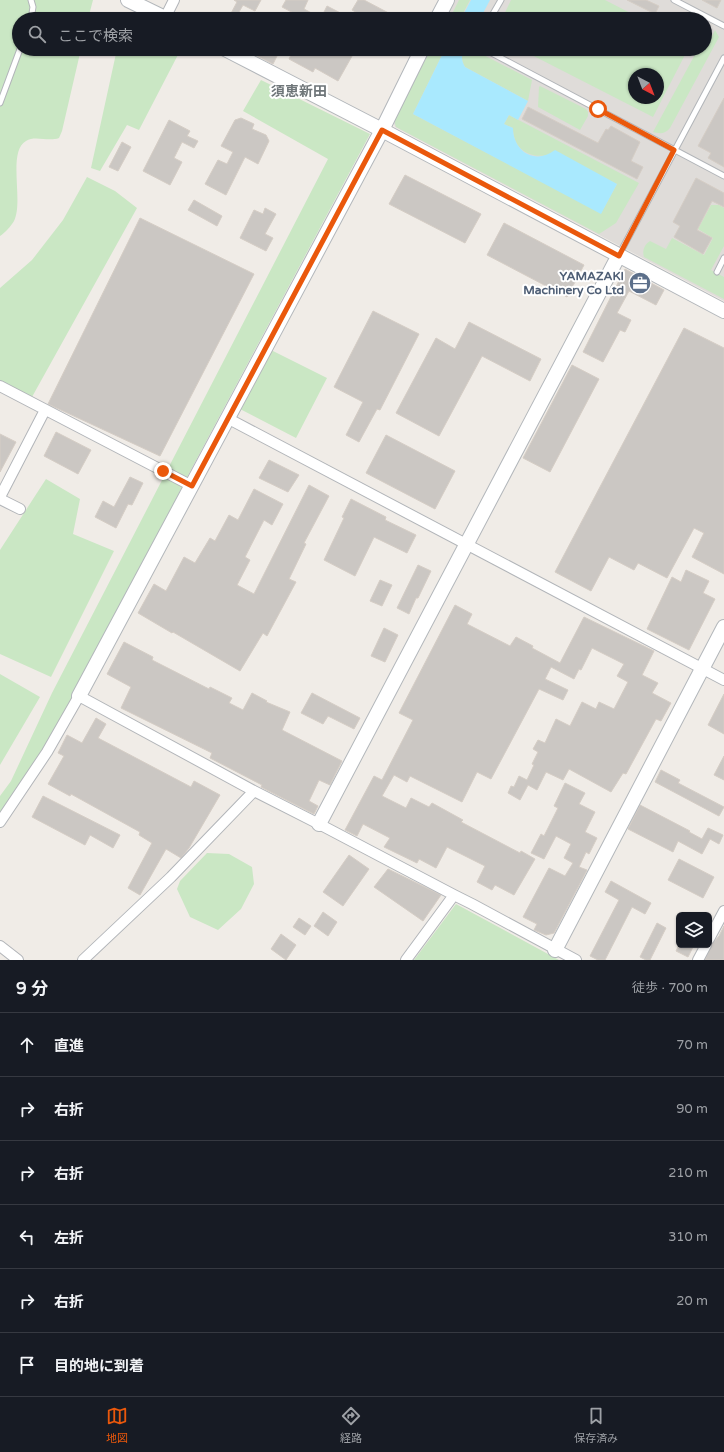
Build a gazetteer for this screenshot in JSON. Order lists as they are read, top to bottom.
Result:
{
  "districts": ["須恵新田"],
  "places": {
    "office": ["YAMAZAKI Machinery Co Ltd"]
  },
  "north": "bottom right",
  "page": {
    "search": "ここで検索",
    "heading": ["9 分", "徒歩 · 700 m"],
    "list": [
      ["直進", "70 m"],
      ["右折", "90 m"],
      ["右折", "210 m"],
      ["左折", "310 m"],
      ["右折", "20 m"],
      "目的地に到着"
    ],
    "nav": ["地図", "経路", "保存済み"]
  }
}
